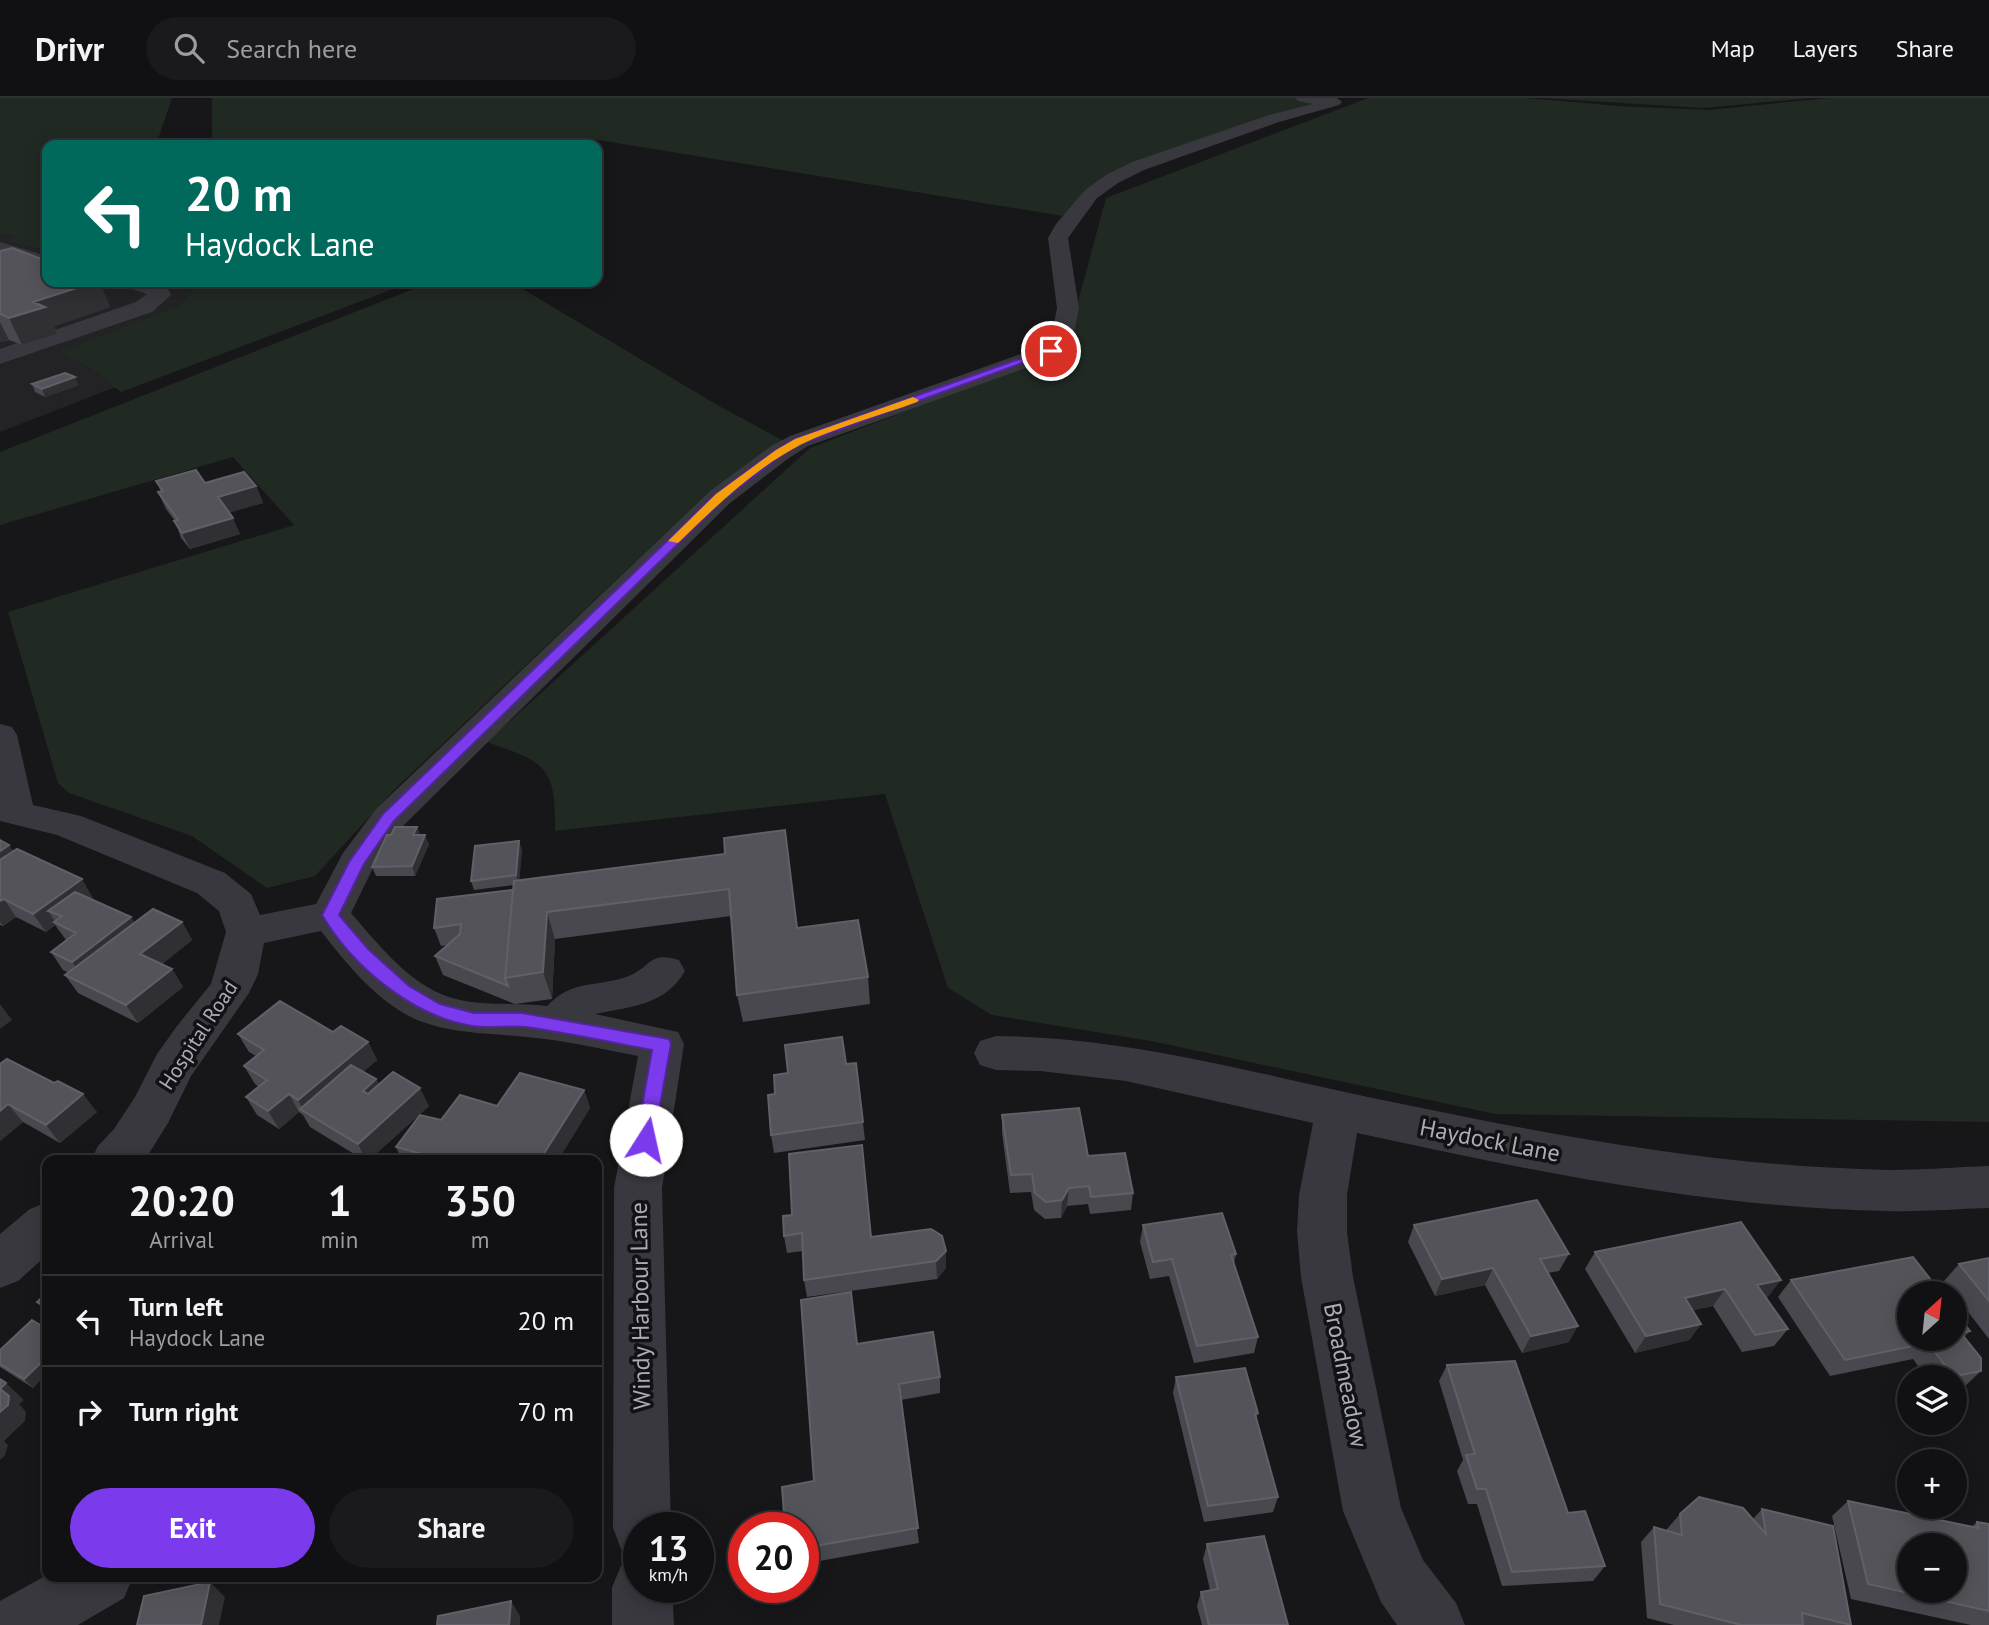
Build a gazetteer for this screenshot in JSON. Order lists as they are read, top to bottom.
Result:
{
  "streets": {
    "street": [
      "Hospital Road",
      "Haydock Lane",
      "Windy Harbour Lane",
      "Broadmeadow"
    ]
  },
  "crossings": [
    ["Haydock Lane", "Broadmeadow"]
  ],
  "north": "top right",
  "page": {
    "header": "Drivr",
    "search": "Search here",
    "nav": ["Map", "Layers", "Share"],
    "turn": ["20 m", "Haydock Lane"],
    "eta": [
      "20:20",
      "Arrival",
      "1",
      "min",
      "350",
      "m"
    ],
    "list": [
      {
        "name": "Turn left",
        "note": "Haydock Lane",
        "value": "20 m"
      },
      {
        "name": "Turn right",
        "value": "70 m"
      }
    ],
    "map_buttons": ["+", "−"],
    "buttons": ["Exit", "Share"],
    "speed": "13 km/h",
    "limit": "20"
  }
}
